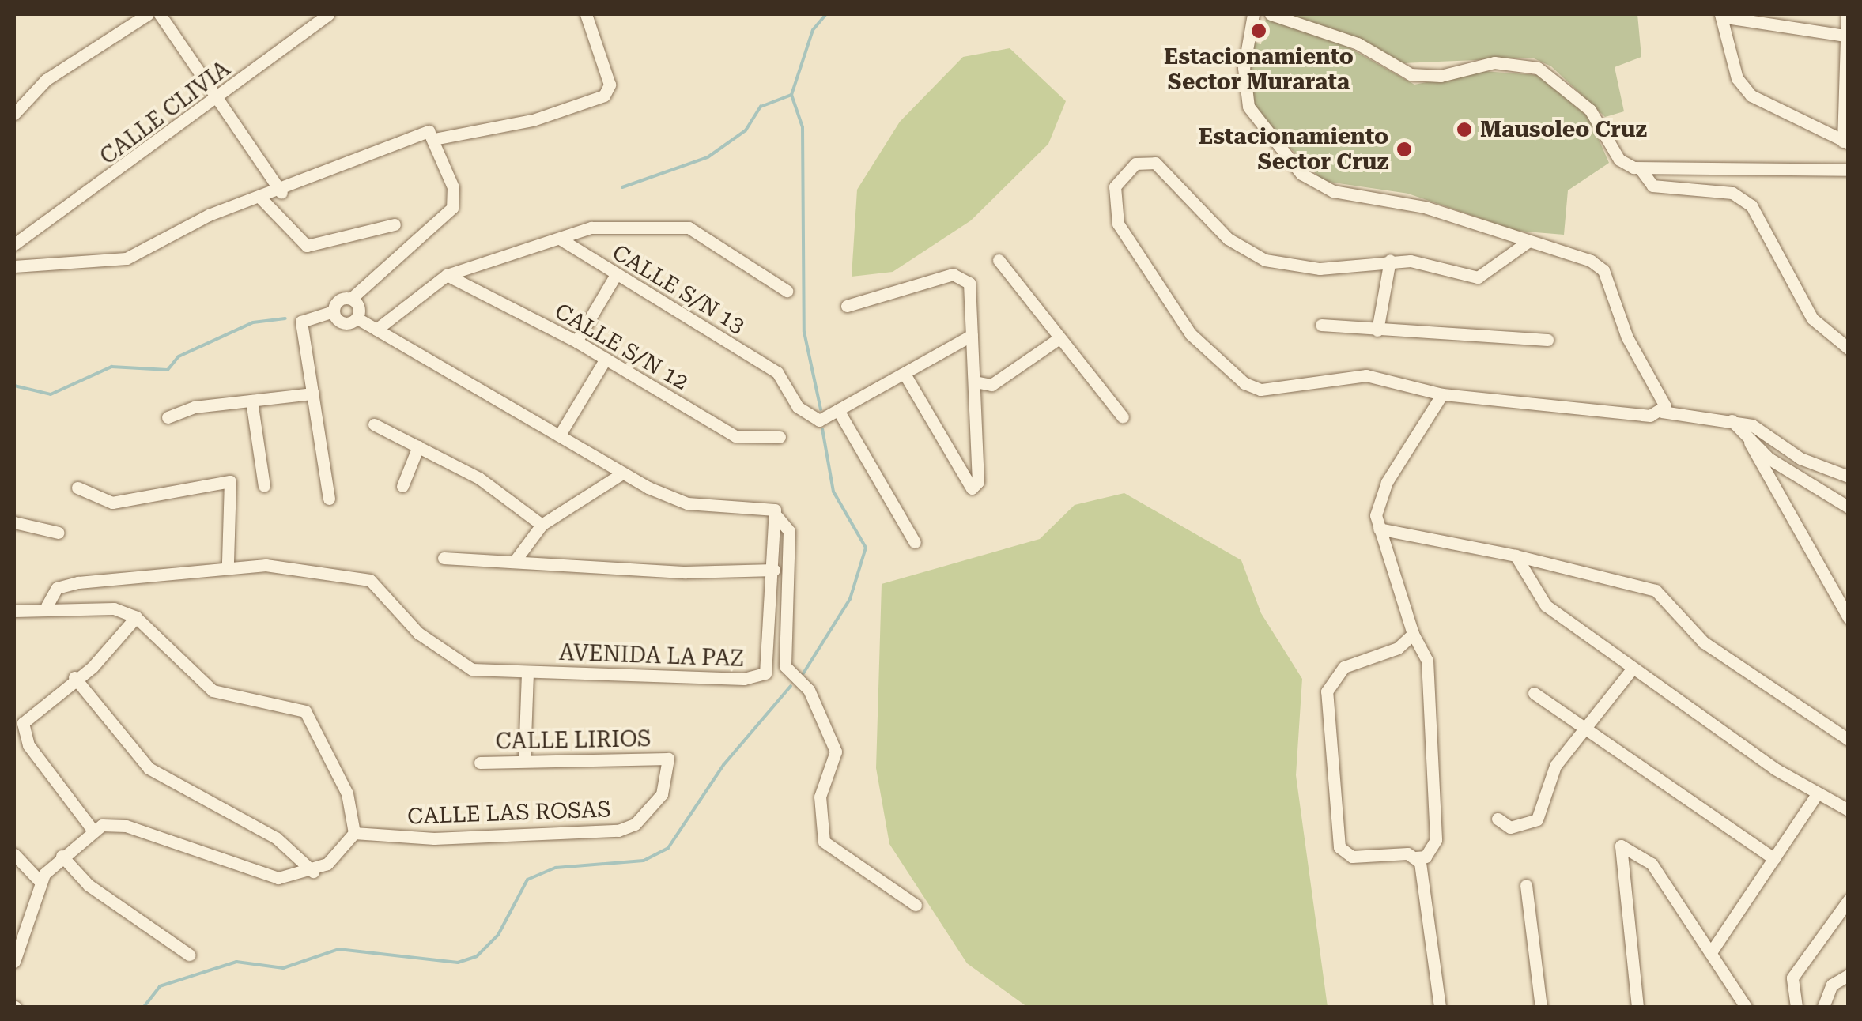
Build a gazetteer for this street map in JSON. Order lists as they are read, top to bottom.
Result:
{
  "streets": {
    "street": [
      "CALLE CLIVIA",
      "CALLE S/N 13",
      "CALLE S/N 12",
      "AVENIDA LA PAZ",
      "CALLE LIRIOS",
      "CALLE LAS ROSAS"
    ]
  },
  "crossings": [
    ["CALLE LIRIOS", "CALLE LAS ROSAS"]
  ],
  "places": ["Estacionamiento Sector Murarata", "Mausoleo Cruz", "Estacionamiento Sector Cruz"]
}
